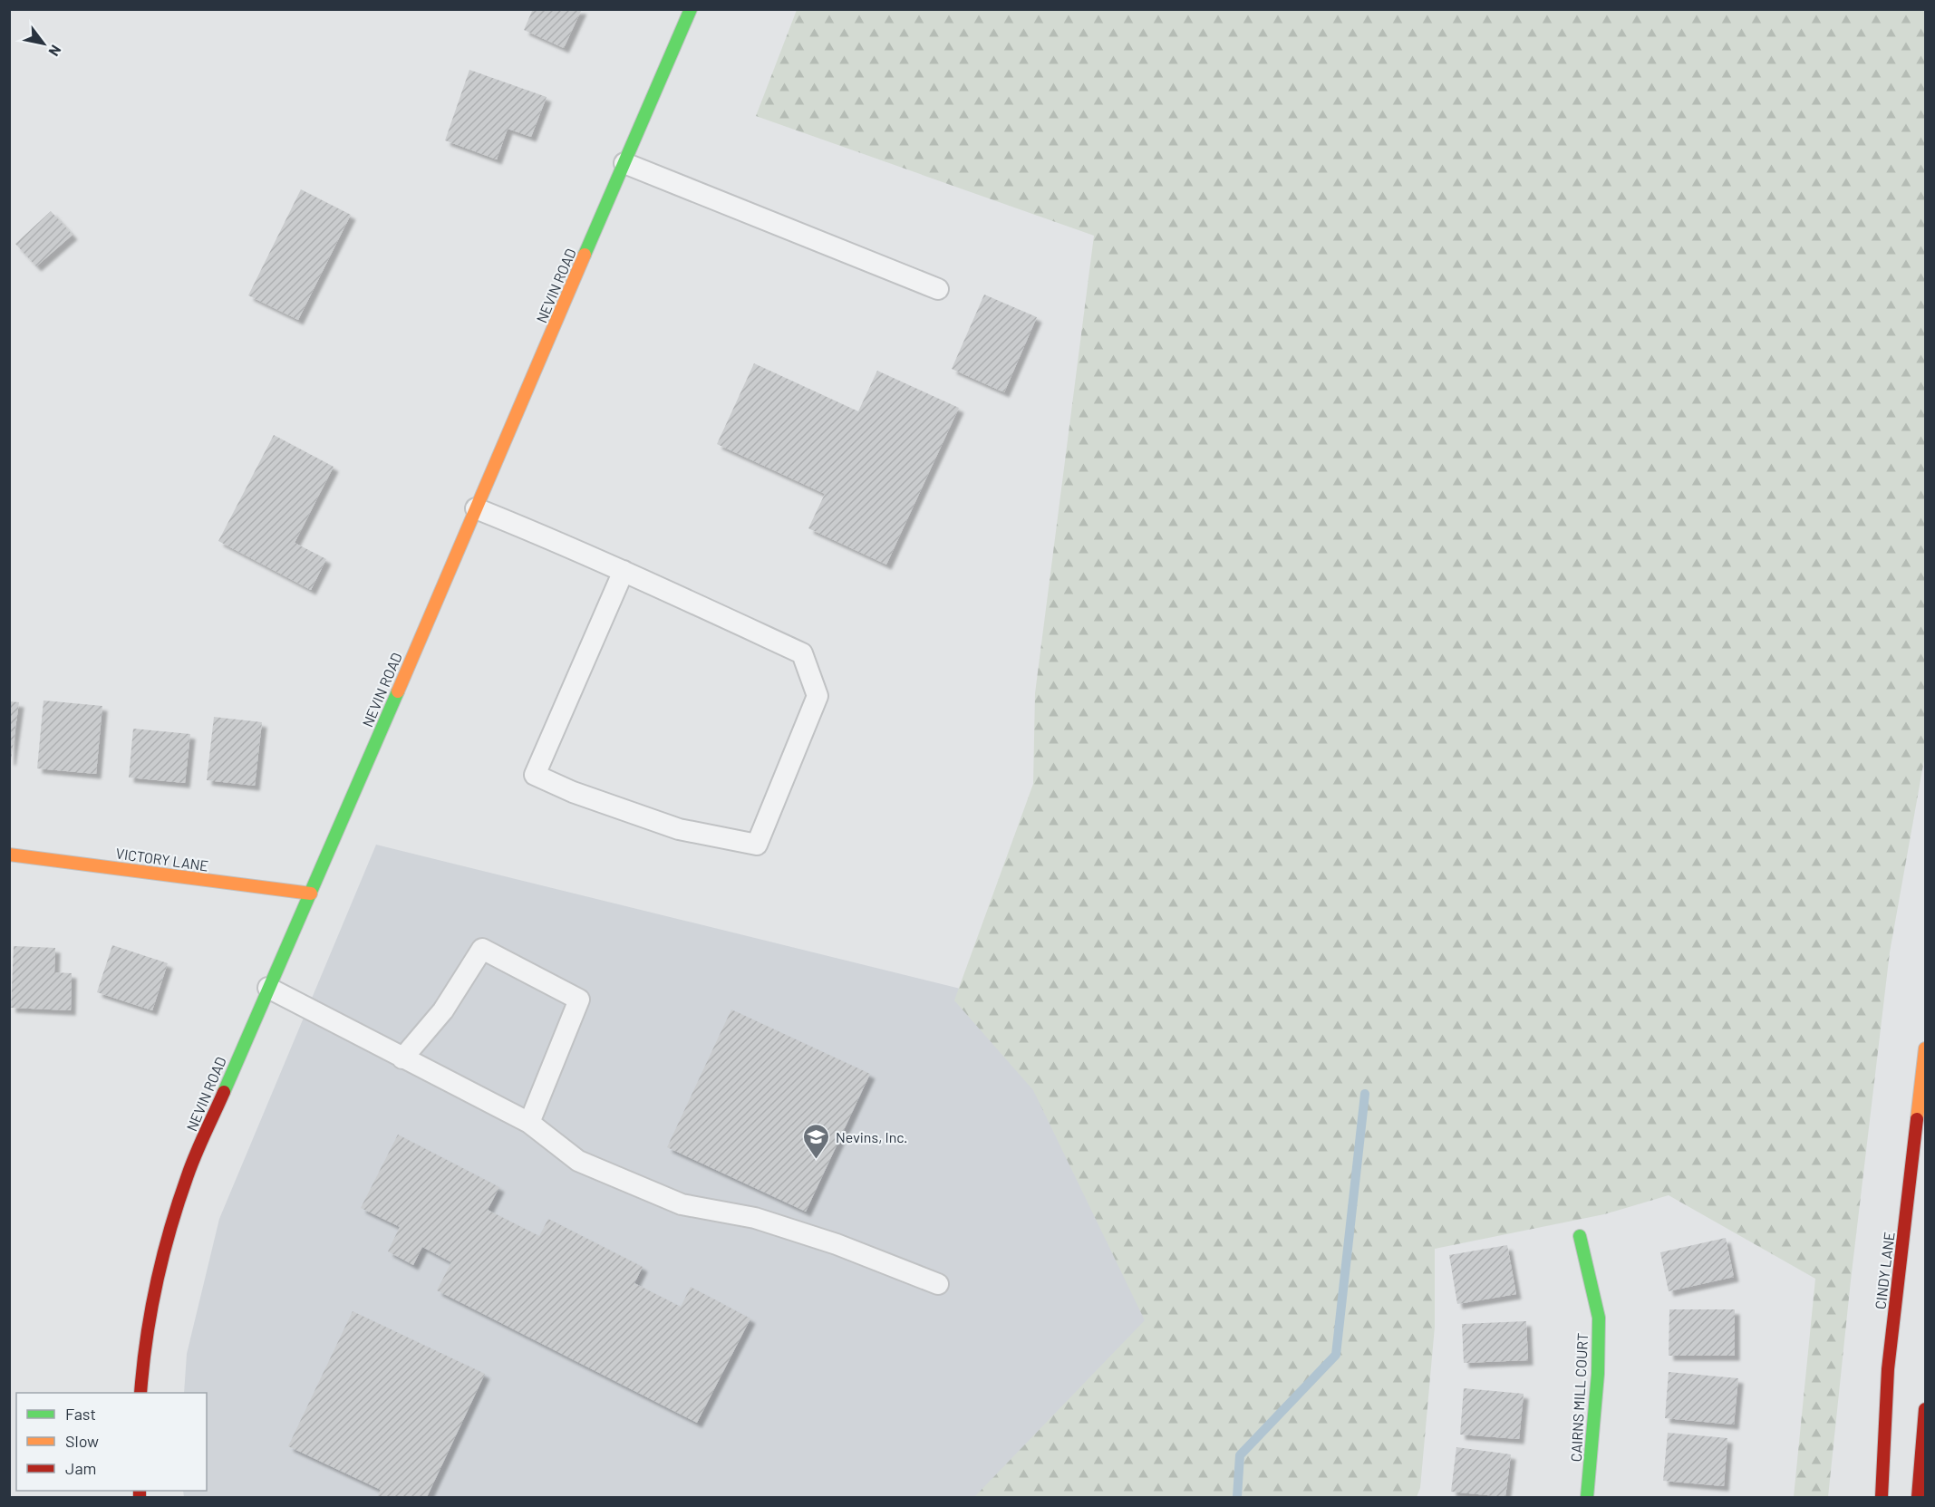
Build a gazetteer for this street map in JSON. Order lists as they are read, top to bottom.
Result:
{
  "streets": {
    "street": [
      "NEVIN ROAD",
      "VICTORY LANE",
      "CINDY LANE",
      "CAIRNS MILL COURT"
    ]
  },
  "crossings": [
    ["NEVIN ROAD", "VICTORY LANE"]
  ],
  "places": {
    "school or university": ["Nevins, Inc."]
  },
  "legend": ["Fast", "Slow", "Jam"],
  "north": "bottom right"
}
